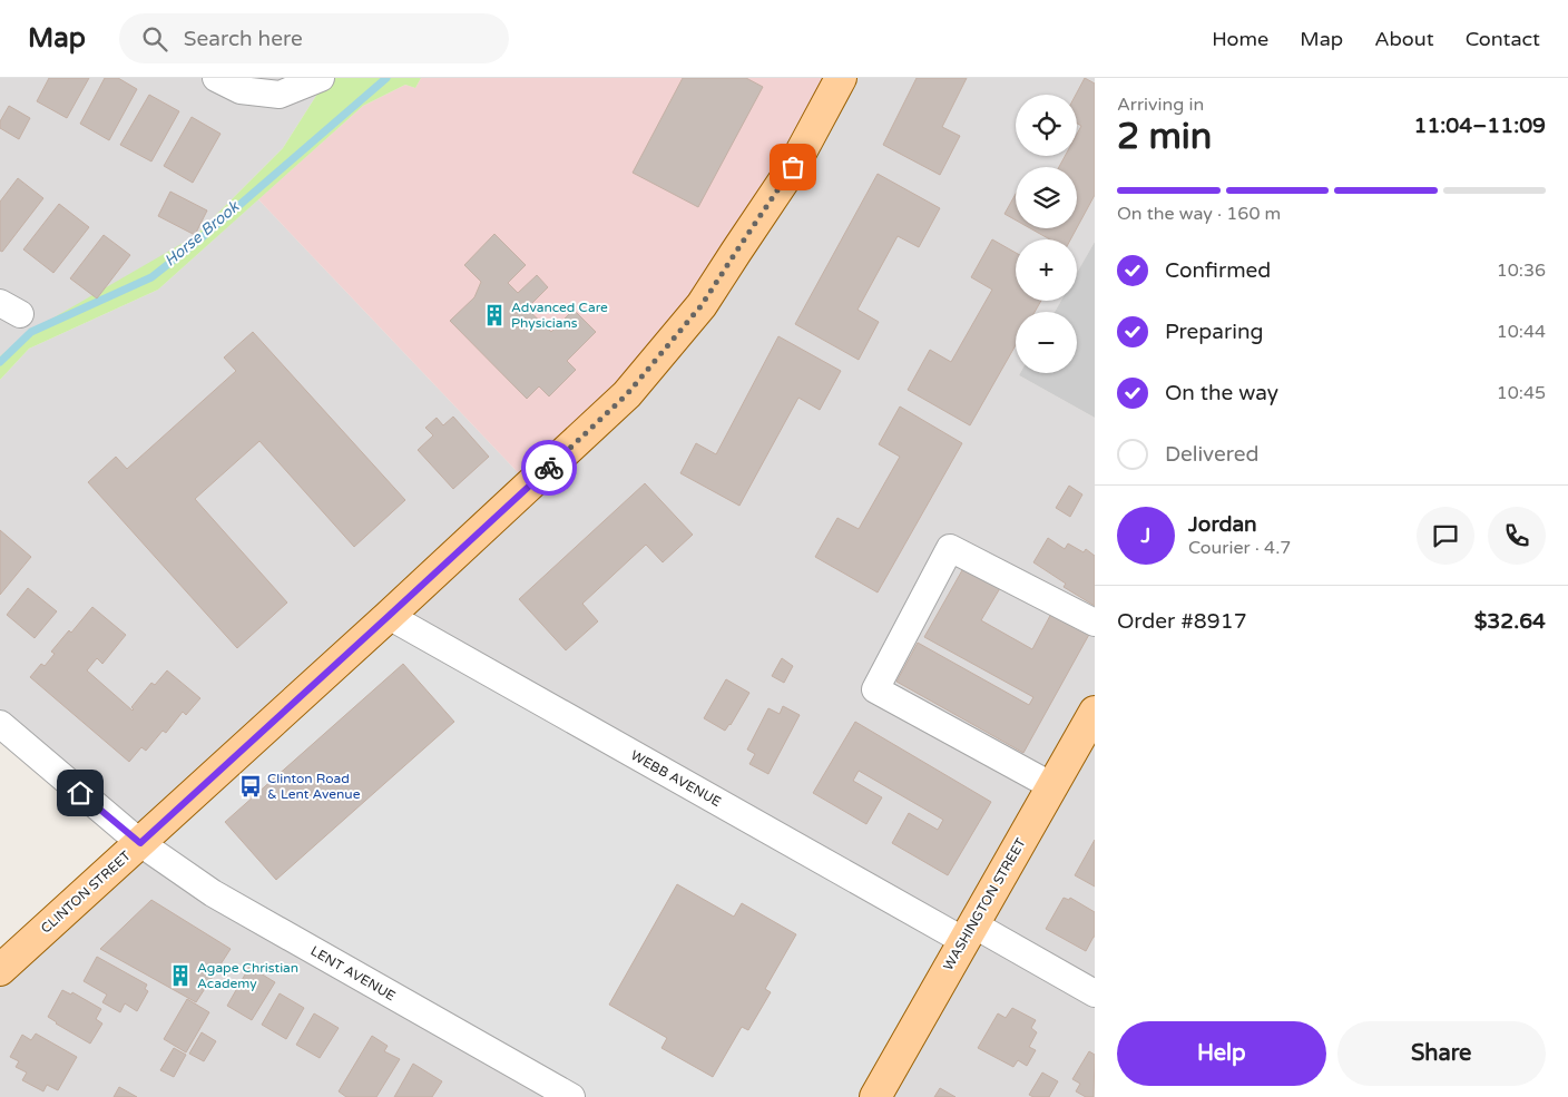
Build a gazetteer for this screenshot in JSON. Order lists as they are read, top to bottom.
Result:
{
  "streets": {
    "main road": ["CLINTON STREET", "WASHINGTON STREET"],
    "street": ["WEBB AVENUE", "LENT AVENUE"]
  },
  "crossings": [
    ["WEBB AVENUE", "CLINTON STREET"],
    ["WEBB AVENUE", "WASHINGTON STREET"],
    ["CLINTON STREET", "LENT AVENUE"]
  ],
  "water": ["Horse Brook"],
  "places": {
    "building": ["Advanced Care Physicians", "Agape Christian Academy"],
    "bus stop": ["Clinton Road & Lent Avenue"]
  },
  "page": {
    "header": "Map",
    "search": "Search here",
    "nav": [
      "Home",
      "Map",
      "About",
      "Contact"
    ],
    "heading": ["2 min", "Arriving in", "11:04–11:09"],
    "panel": [
      "Jordan",
      "Courier · 4.7",
      "Order #8917",
      "$32.64"
    ],
    "map_buttons": ["+", "−"],
    "bar": "On the way · 160 m",
    "list": [
      ["Confirmed", "10:36"],
      ["Preparing", "10:44"],
      ["On the way", "10:45"],
      "Delivered"
    ],
    "round": "J",
    "buttons": ["Help", "Share"]
  }
}
